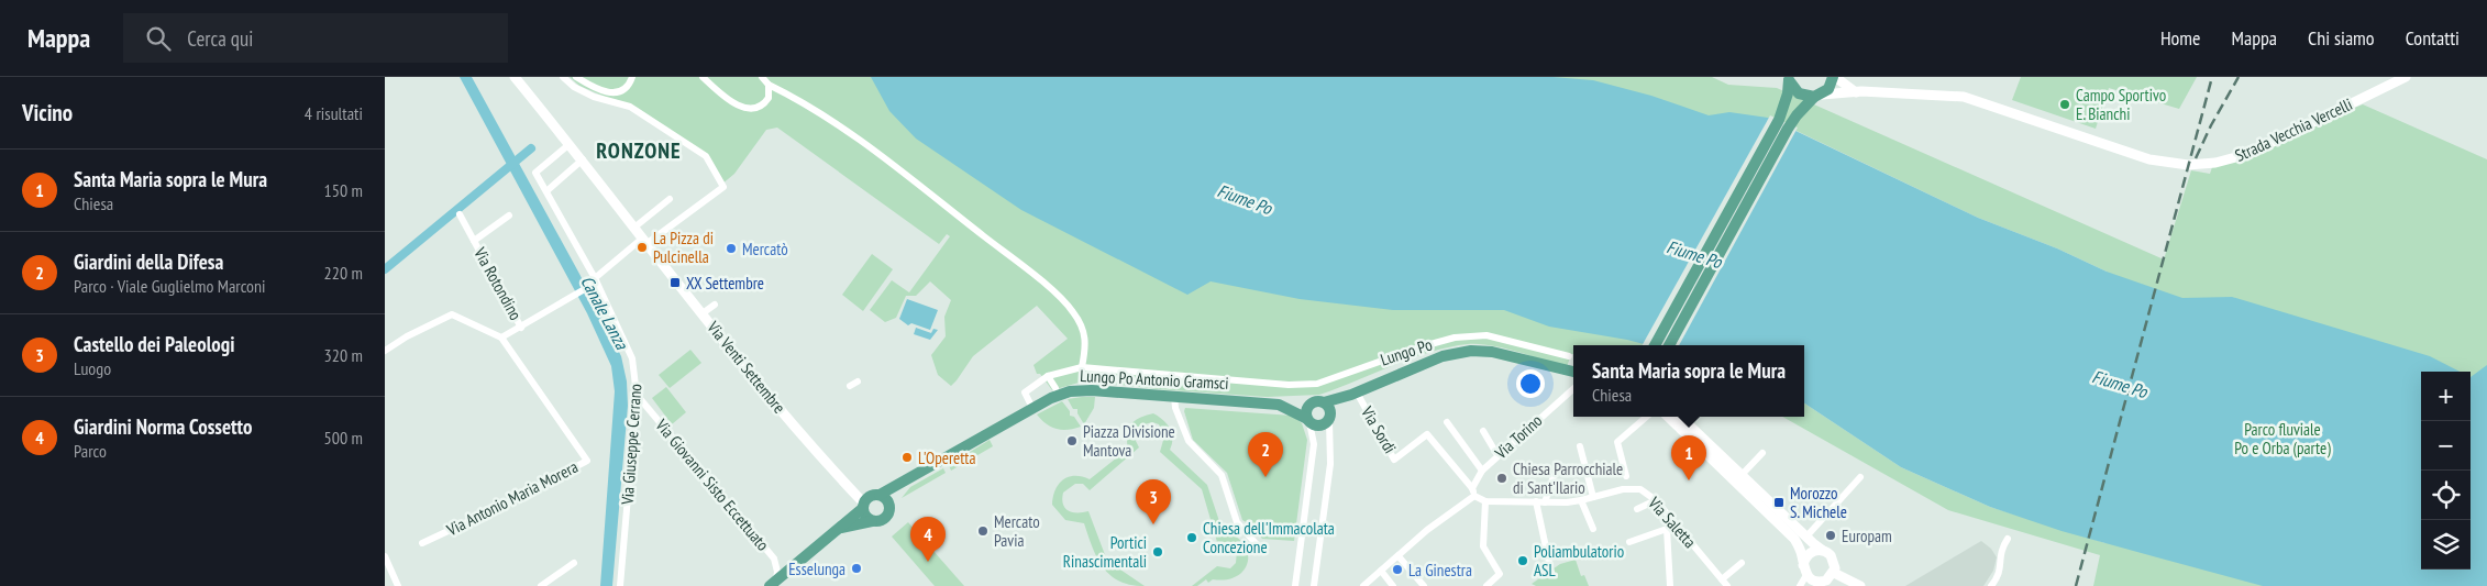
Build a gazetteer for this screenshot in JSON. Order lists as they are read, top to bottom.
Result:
{
  "streets": {
    "main road": ["Strada Vecchia Vercelli", "Via Venti Settembre", "Lungo Po Antonio Gramsci"],
    "street": [
      "Via Rotondino",
      "Lungo Po",
      "Via Sordi",
      "Via Torino",
      "Via Giuseppe Cerrano",
      "Via Giovanni Sisto Eccettuato",
      "Via Antonio Maria Morera",
      "Via Saletta"
    ]
  },
  "crossings": [
    ["Via Rotondino", "Via Venti Settembre"],
    ["Via Rotondino", "Via Giuseppe Cerrano"],
    ["Via Rotondino", "Via Antonio Maria Morera"],
    ["Lungo Po", "Lungo Po Antonio Gramsci"],
    ["Via Venti Settembre", "Lungo Po Antonio Gramsci"],
    ["Via Venti Settembre", "Via Giuseppe Cerrano"],
    ["Via Sordi", "Via Torino"],
    ["Via Sordi", "Via Saletta"],
    ["Via Torino", "Via Saletta"],
    ["Via Giuseppe Cerrano", "Via Giovanni Sisto Eccettuato"]
  ],
  "districts": ["RONZONE"],
  "water": ["Fiume Po", "Canale Lanza"],
  "parks": ["Parco fluviale Po e Orba (parte)"],
  "places": {
    "other": [
      "Campo Sportivo E. Bianchi",
      "La Pizza di Pulcinella",
      "Mercatò",
      "Piazza Divisione Mantova",
      "L'Operetta",
      "Chiesa Parrocchiale di Sant'Ilario",
      "Mercato Pavia",
      "Europam",
      "Chiesa dell'Immacolata Concezione",
      "Portici Rinascimentali",
      "Poliambulatorio ASL",
      "Esselunga",
      "La Ginestra"
    ],
    "transit": ["XX Settembre", "Morozzo S. Michele"]
  },
  "page": {
    "header": "Mappa",
    "search": "Cerca qui",
    "nav": [
      "Home",
      "Mappa",
      "Chi siamo",
      "Contatti"
    ],
    "heading": ["Vicino", "4 risultati"],
    "list": [
      {
        "mark": "1",
        "name": "Santa Maria sopra le Mura",
        "note": "Chiesa",
        "value": "150 m"
      },
      {
        "mark": "2",
        "name": "Giardini della Difesa",
        "note": "Parco · Viale Guglielmo Marconi",
        "value": "220 m"
      },
      {
        "mark": "3",
        "name": "Castello dei Paleologi",
        "note": "Luogo",
        "value": "320 m"
      },
      {
        "mark": "4",
        "name": "Giardini Norma Cossetto",
        "note": "Parco",
        "value": "500 m"
      }
    ],
    "popup": ["Santa Maria sopra le Mura", "Chiesa"],
    "map_buttons": ["+", "−"],
    "pins": [
      "2",
      "1",
      "3",
      "4"
    ]
  }
}
